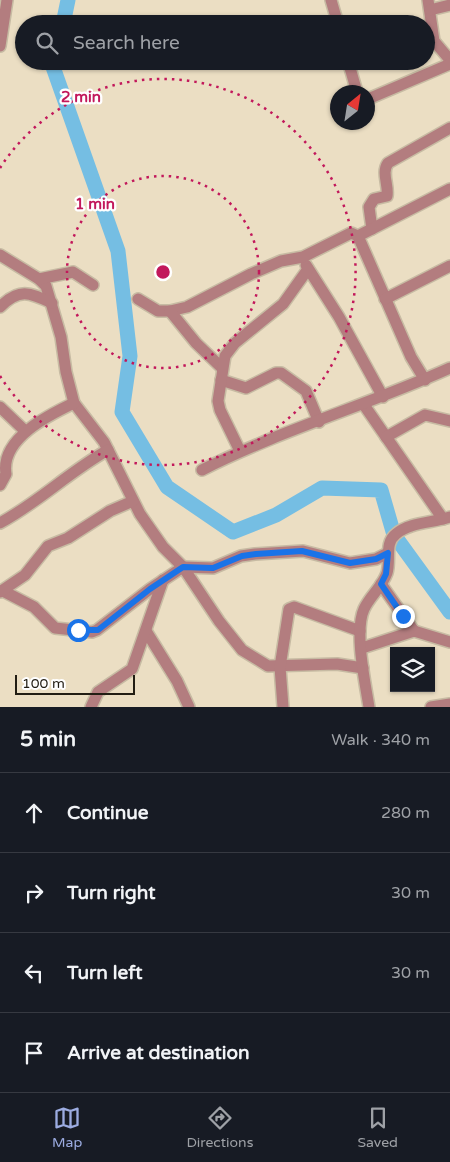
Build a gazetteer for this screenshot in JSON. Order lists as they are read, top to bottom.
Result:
{
  "scale_bar": "100 m",
  "north": "top right",
  "page": {
    "search": "Search here",
    "scale": "100 m",
    "heading": ["5 min", "Walk · 340 m"],
    "list": [
      ["Continue", "280 m"],
      ["Turn right", "30 m"],
      ["Turn left", "30 m"],
      "Arrive at destination"
    ],
    "nav": ["Map", "Directions", "Saved"]
  },
  "rings": ["2 min", "1 min"]
}
